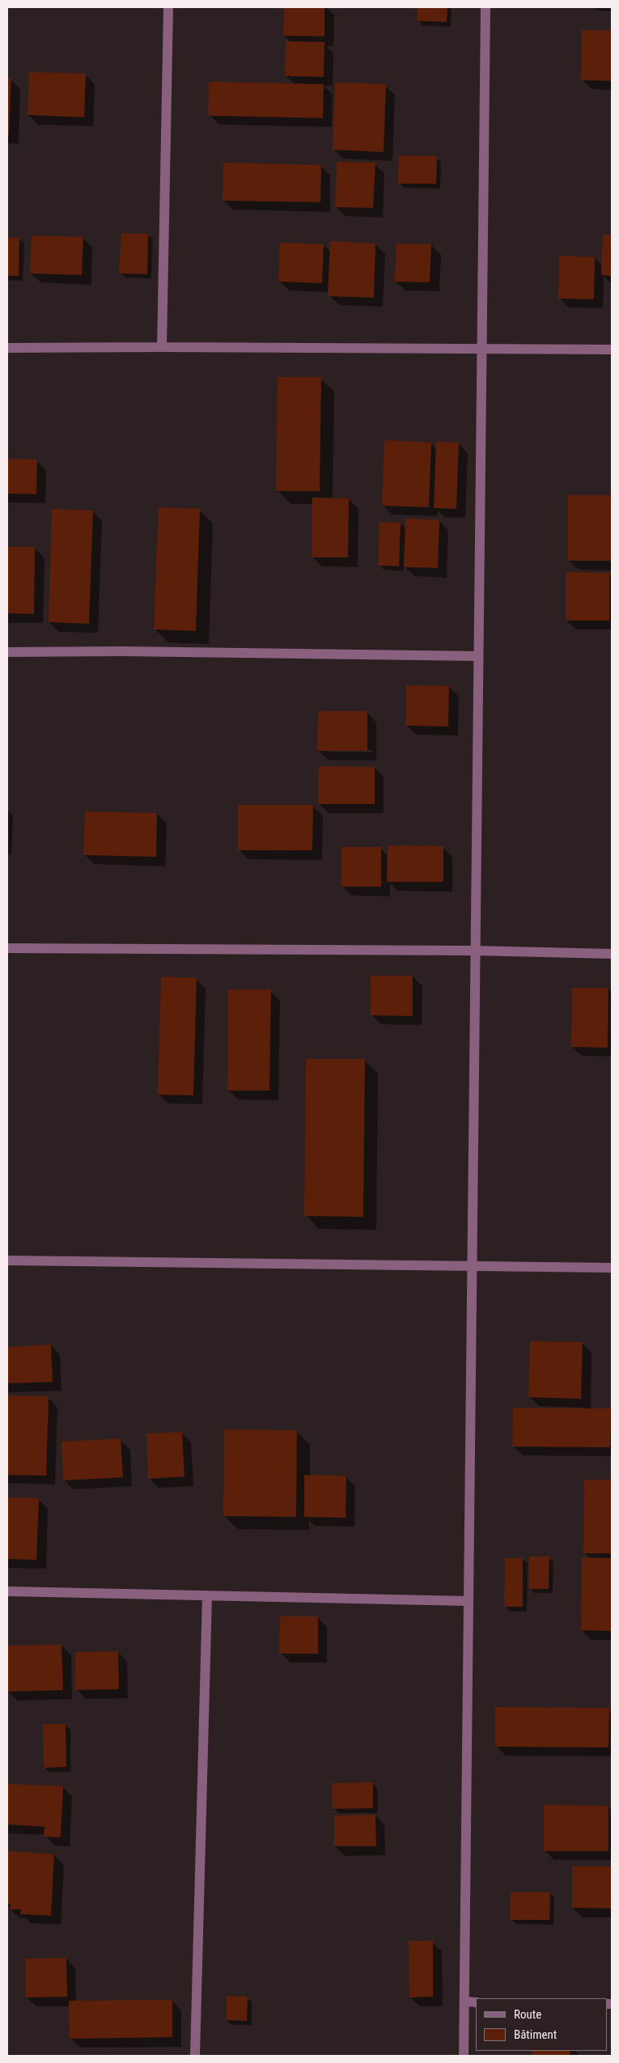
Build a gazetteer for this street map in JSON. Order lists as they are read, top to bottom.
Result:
{
  "legend": ["Route", "Bâtiment"]
}
